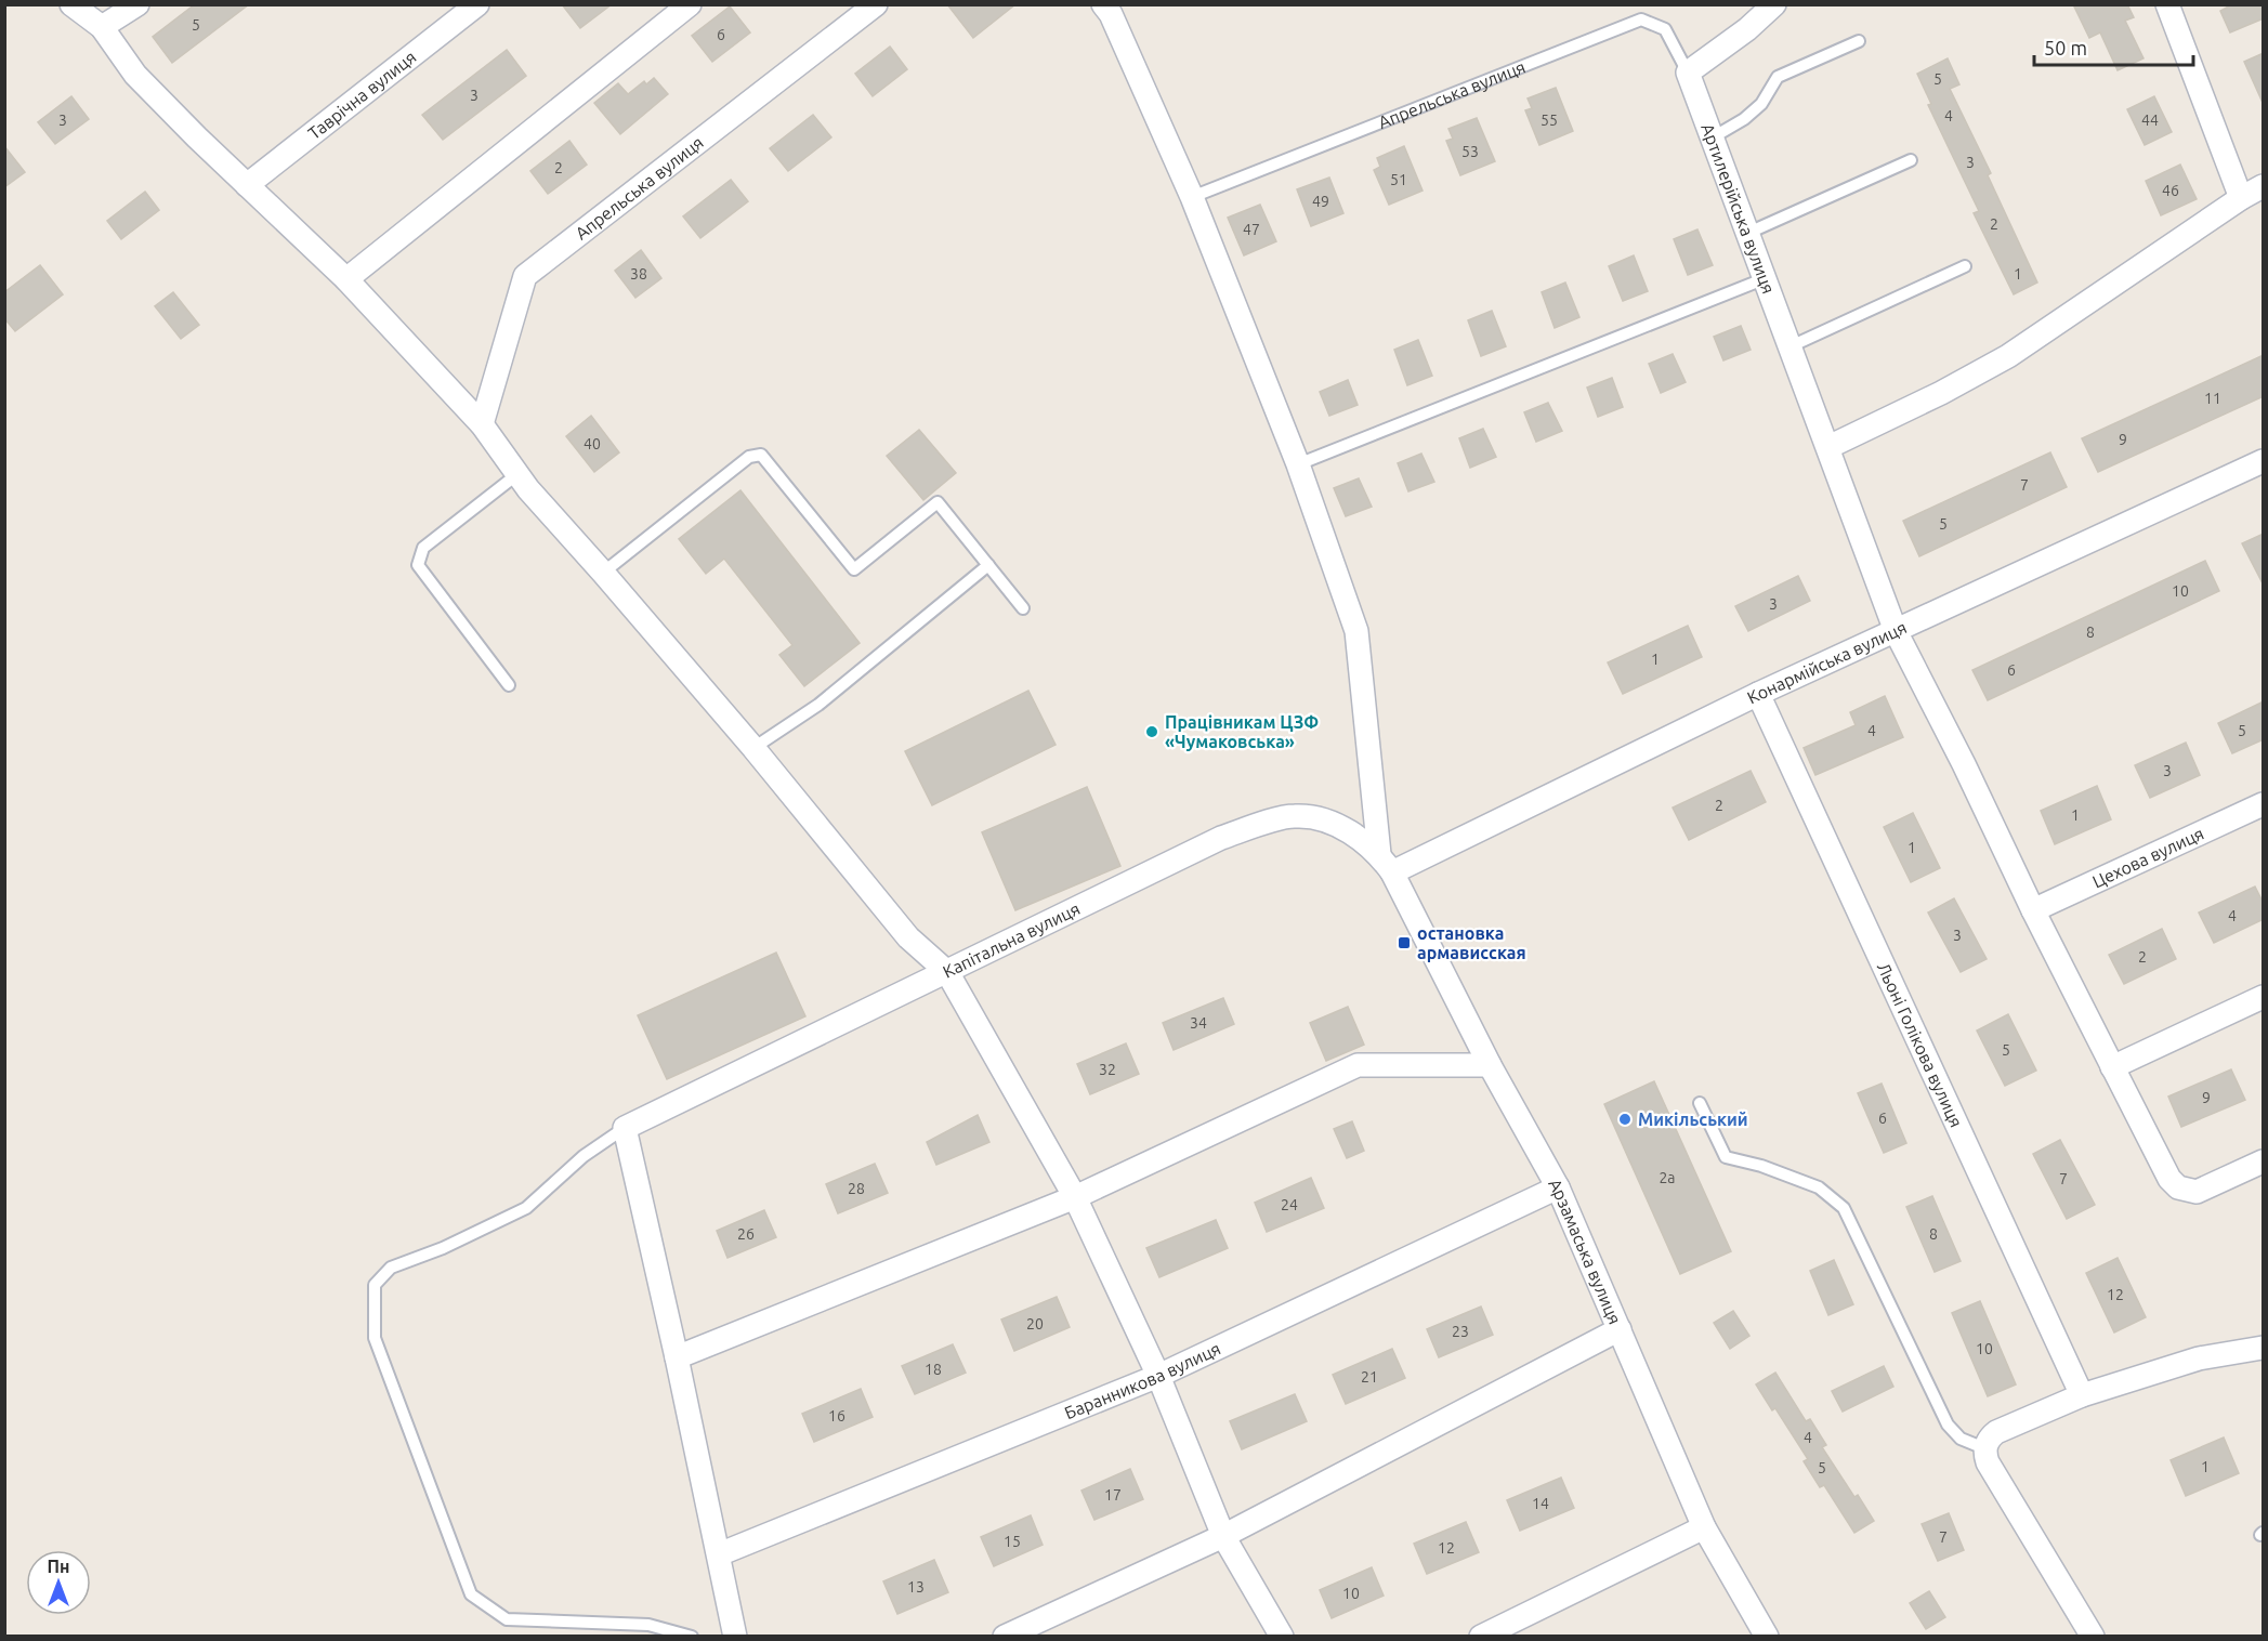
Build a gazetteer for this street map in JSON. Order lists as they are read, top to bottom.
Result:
{
  "streets": {
    "street": [
      "Апрельська вулиця",
      "Таврічна вулиця",
      "Артилерійська вулиця",
      "Конармійська вулиця",
      "Цехова вулиця",
      "Капітальна вулиця",
      "Льоні Голікова вулиця",
      "Арзамаська вулиця",
      "Баранникова вулиця"
    ]
  },
  "crossings": [
    ["Апрельська вулиця", "Артилерійська вулиця"],
    ["Артилерійська вулиця", "Конармійська вулиця"],
    ["Артилерійська вулиця", "Цехова вулиця"],
    ["Конармійська вулиця", "Капітальна вулиця"],
    ["Конармійська вулиця", "Льоні Голікова вулиця"],
    ["Конармійська вулиця", "Арзамаська вулиця"],
    ["Капітальна вулиця", "Арзамаська вулиця"],
    ["Арзамаська вулиця", "Баранникова вулиця"]
  ],
  "places": {
    "other": ["Працівникам ЦЗФ «Чумаковська»", "Микільський"],
    "transit": ["остановка армависская"]
  },
  "house_numbers": [
    "5",
    "6",
    "5",
    "3",
    "4",
    "3",
    "55",
    "44",
    "53",
    "3",
    "2",
    "51",
    "46",
    "49",
    "2",
    "47",
    "38",
    "1",
    "11",
    "9",
    "40",
    "7",
    "5",
    "10",
    "3",
    "8",
    "1",
    "6",
    "4",
    "5",
    "3",
    "2",
    "1",
    "1",
    "4",
    "3",
    "2",
    "34",
    "5",
    "32",
    "9",
    "6",
    "2а",
    "7",
    "28",
    "24",
    "26",
    "8",
    "12",
    "20",
    "23",
    "10",
    "18",
    "21",
    "16",
    "4",
    "1",
    "5",
    "17",
    "14",
    "7",
    "15",
    "12",
    "13",
    "10"
  ],
  "scale_bar": "50 m",
  "north": "top"
}
